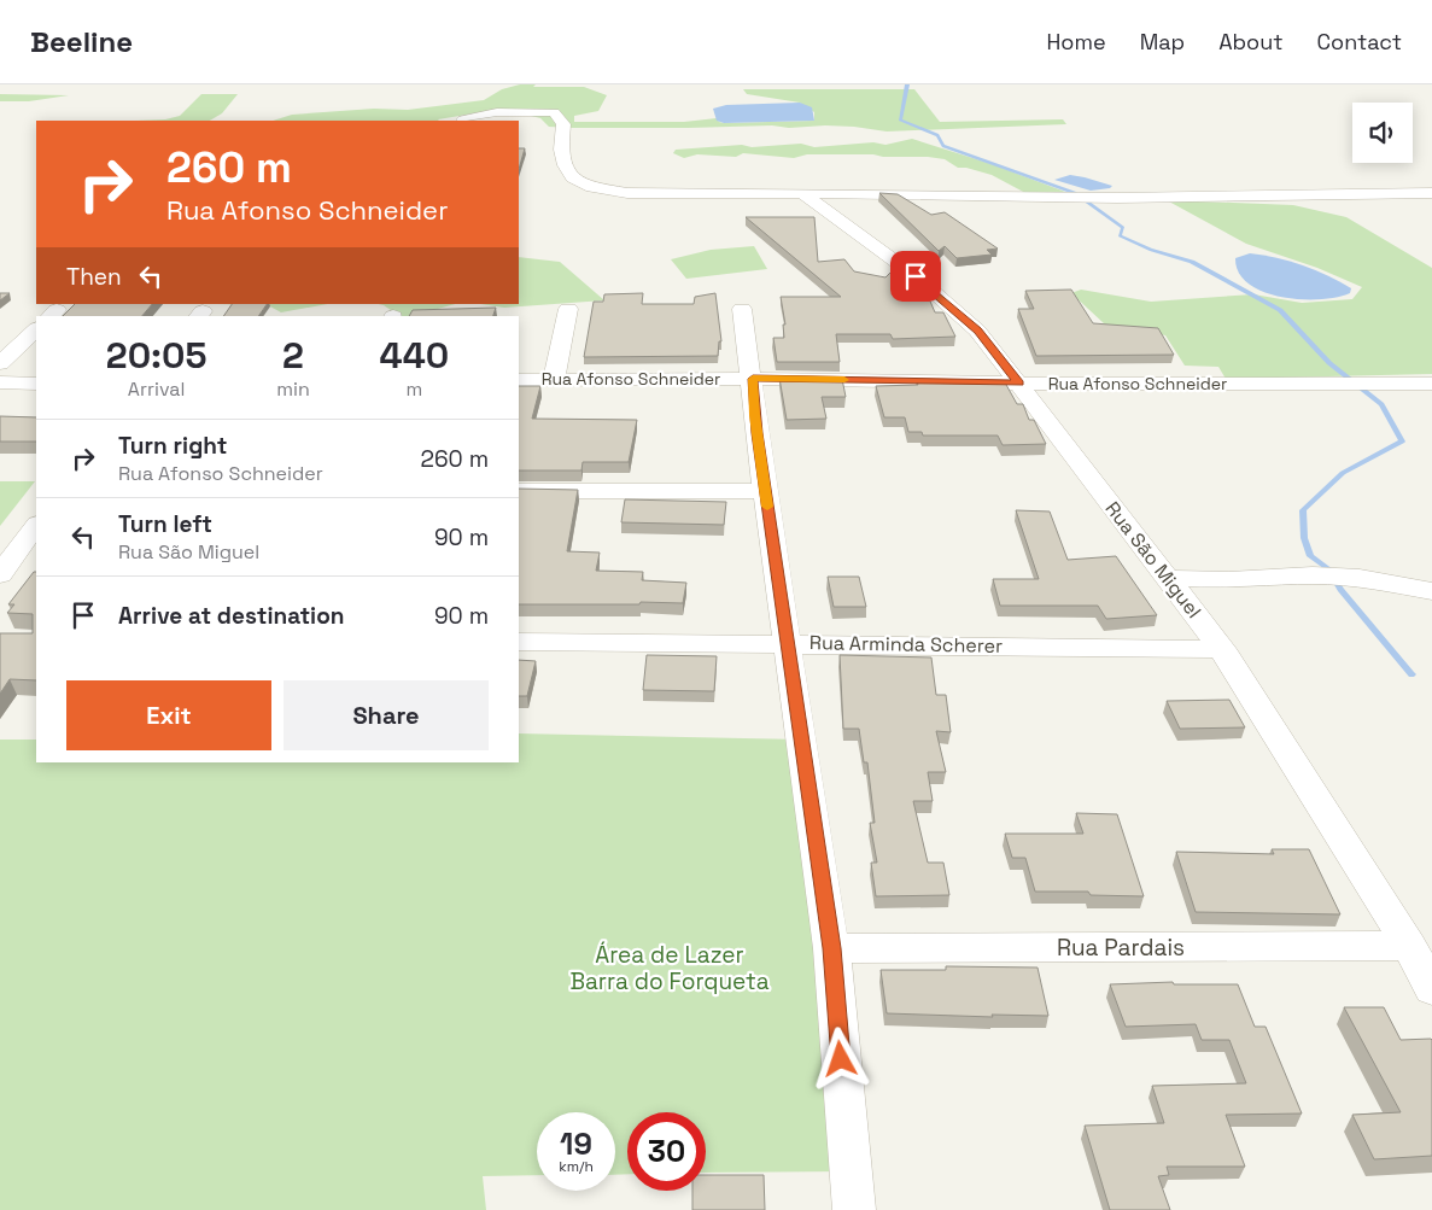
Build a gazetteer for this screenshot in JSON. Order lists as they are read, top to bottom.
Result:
{
  "streets": {
    "street": [
      "Rua Afonso Schneider",
      "Rua São Miguel",
      "Rua Arminda Scherer",
      "Rua Pardais"
    ]
  },
  "crossings": [
    ["Rua Afonso Schneider", "Rua São Miguel"],
    ["Rua São Miguel", "Rua Arminda Scherer"],
    ["Rua São Miguel", "Rua Pardais"]
  ],
  "parks": ["Área de Lazer Barra do Forqueta"],
  "page": {
    "header": "Beeline",
    "nav": [
      "Home",
      "Map",
      "About",
      "Contact"
    ],
    "turn": ["260 m", "Rua Afonso Schneider"],
    "then": "Then",
    "eta": [
      "20:05",
      "Arrival",
      "2",
      "min",
      "440",
      "m"
    ],
    "list": [
      {
        "name": "Turn right",
        "note": "Rua Afonso Schneider",
        "value": "260 m"
      },
      {
        "name": "Turn left",
        "note": "Rua São Miguel",
        "value": "90 m"
      },
      {
        "name": "Arrive at destination",
        "value": "90 m"
      }
    ],
    "buttons": ["Exit", "Share"],
    "speed": "19 km/h",
    "limit": "30"
  }
}
